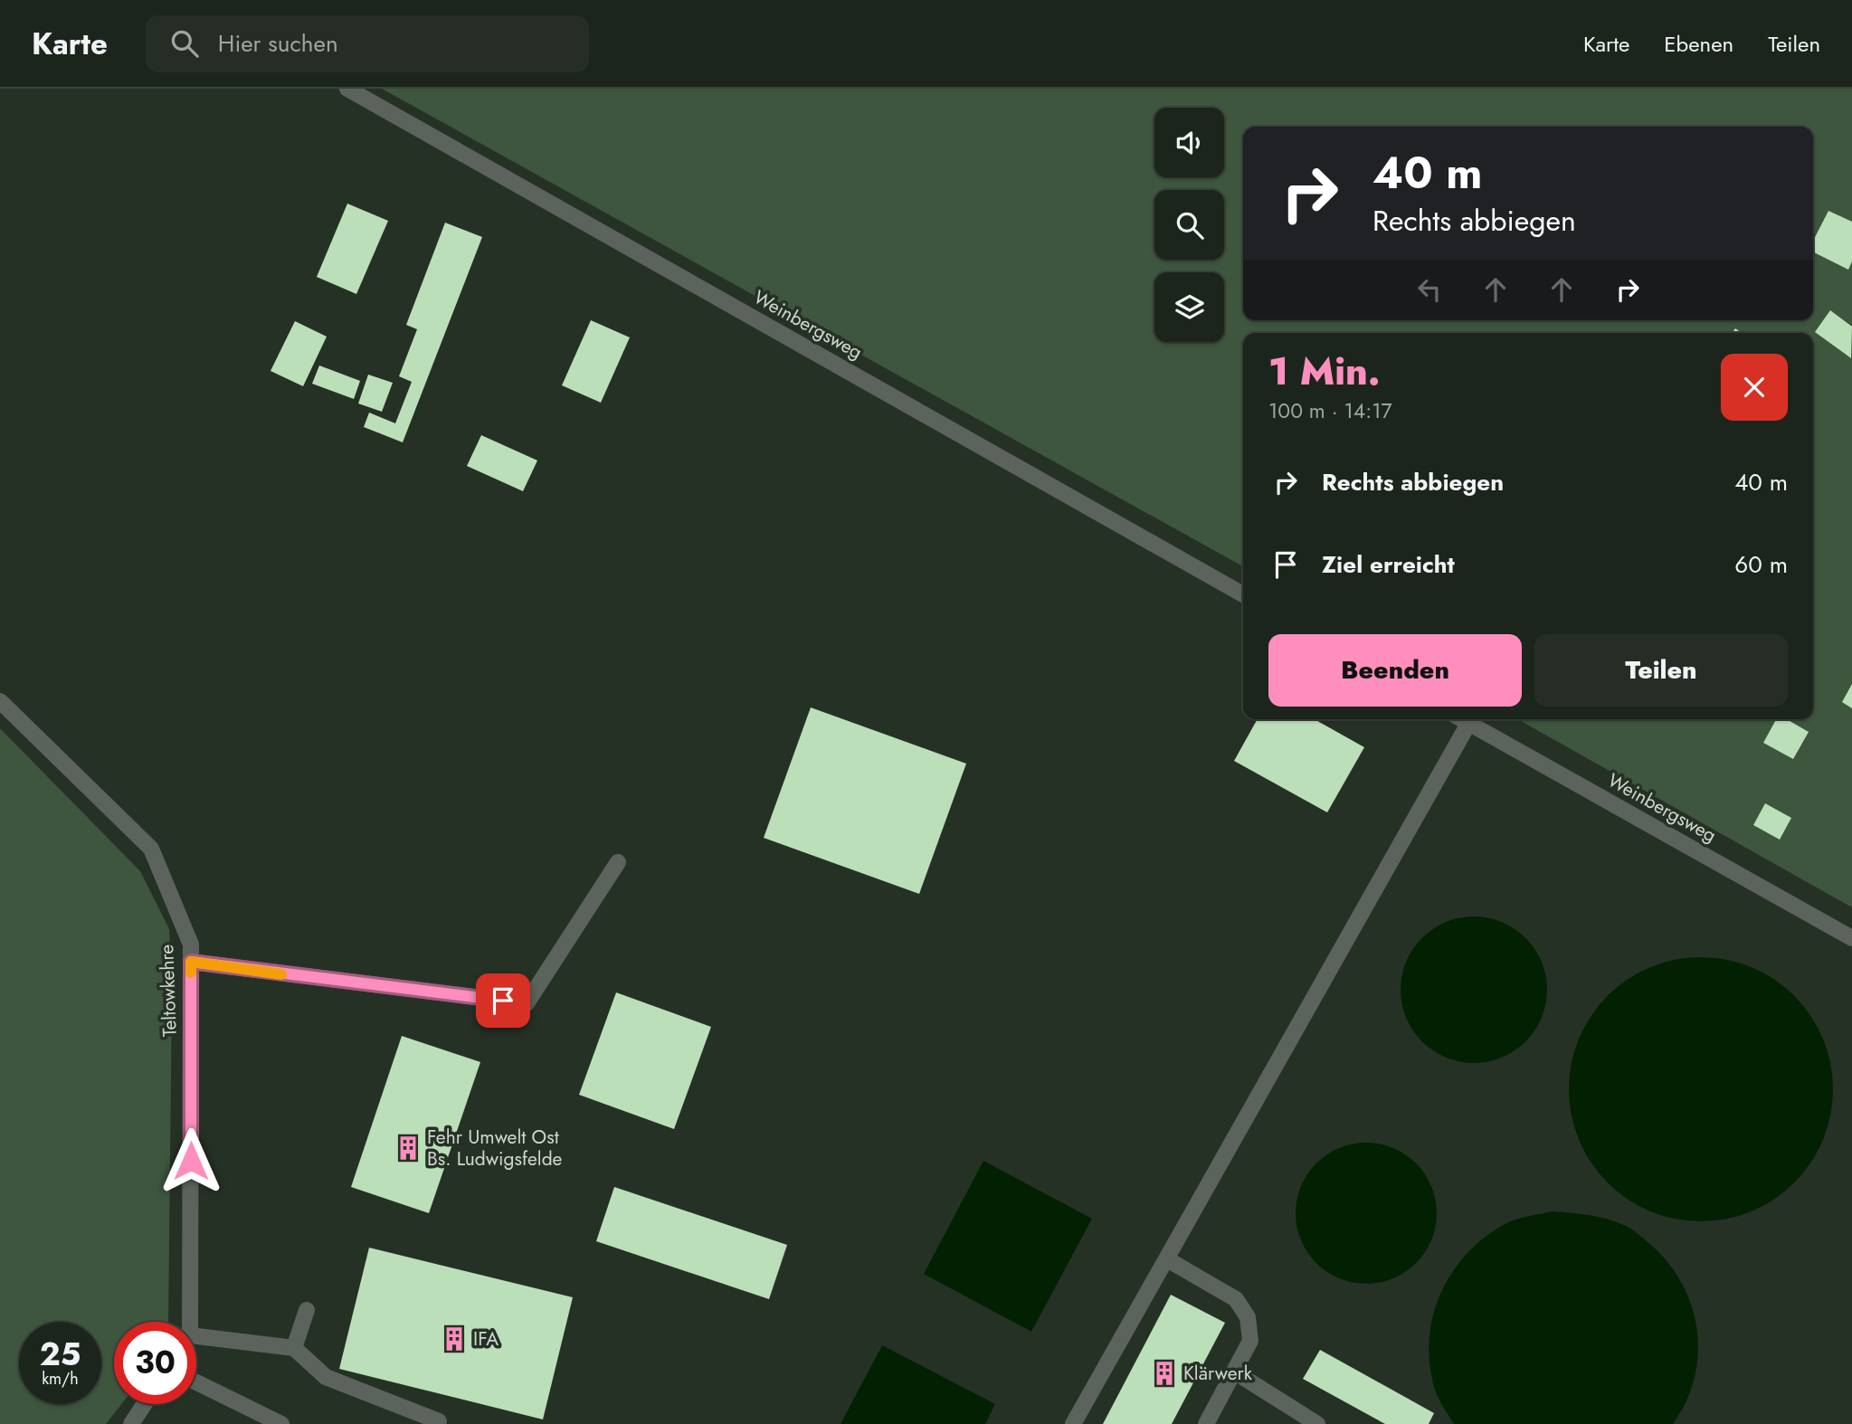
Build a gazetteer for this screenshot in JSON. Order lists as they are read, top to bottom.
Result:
{
  "streets": {
    "street": ["Weinbergsweg", "Teltowkehre"]
  },
  "places": {
    "building": ["Fehr Umwelt Ost Bs. Ludwigsfelde", "IFA", "Klärwerk"]
  },
  "page": {
    "header": "Karte",
    "search": "Hier suchen",
    "nav": ["Karte", "Ebenen", "Teilen"],
    "turn": ["40 m", "Rechts abbiegen"],
    "heading": ["1 Min.", "100 m · 14:17"],
    "list": [
      {
        "name": "Rechts abbiegen",
        "value": "40 m"
      },
      {
        "name": "Ziel erreicht",
        "value": "60 m"
      }
    ],
    "buttons": ["Beenden", "Teilen"],
    "speed": "25 km/h",
    "limit": "30"
  }
}
